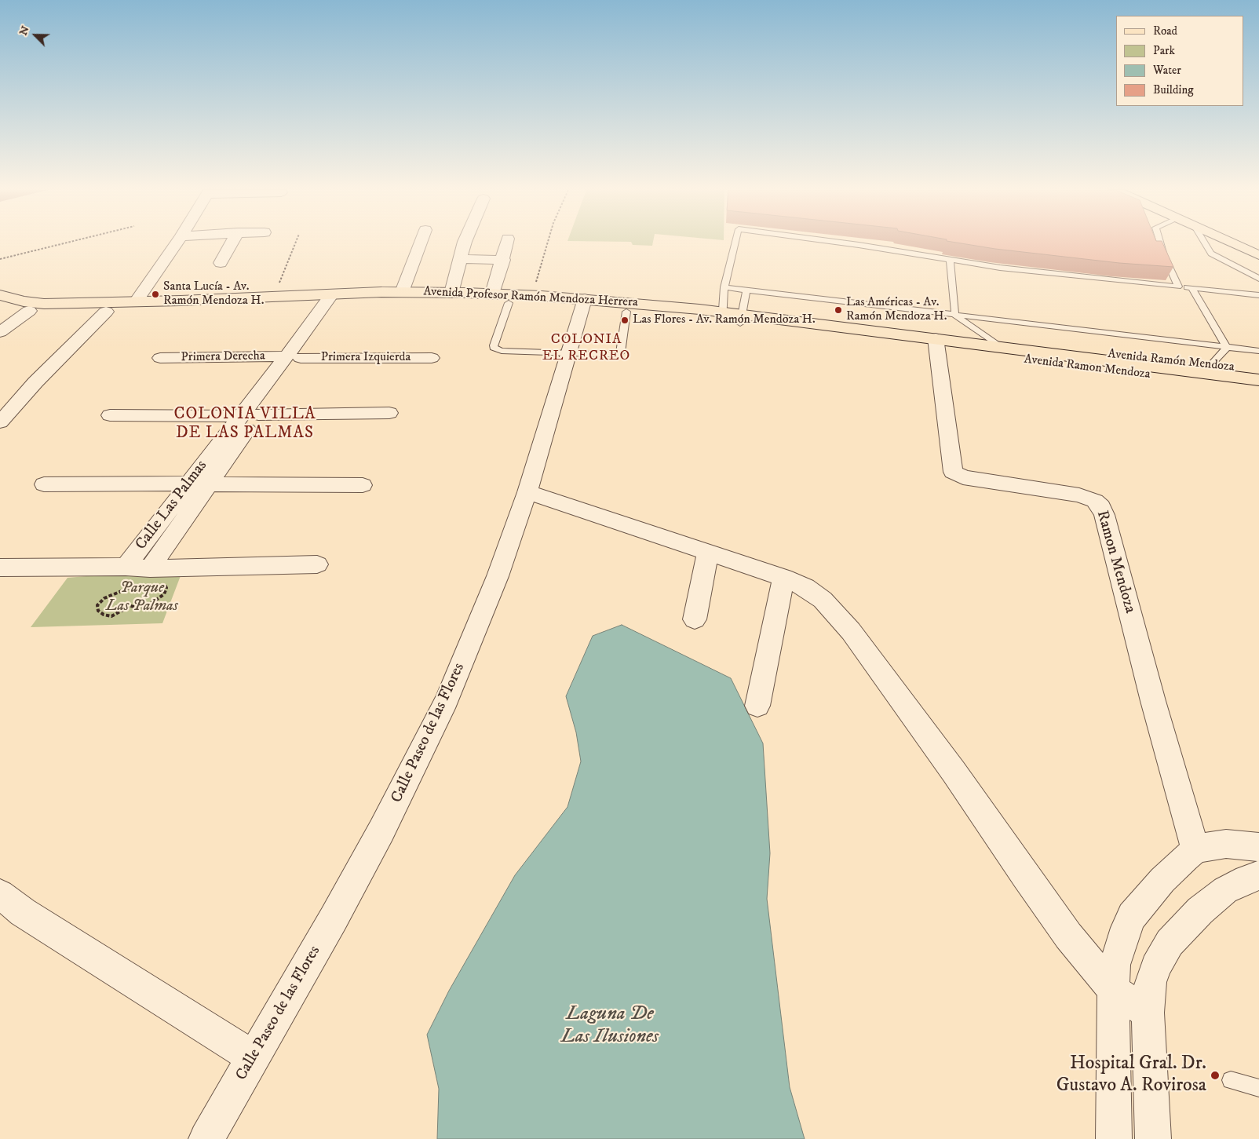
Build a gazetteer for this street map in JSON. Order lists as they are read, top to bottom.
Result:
{
  "streets": {
    "main road": ["Avenida Profesor Ramón Mendoza Herrera", "Avenida Ramón Mendoza", "Avenida Ramon Mendoza"],
    "street": [
      "Primera Derecha",
      "Primera Izquierda",
      "Calle Las Palmas",
      "Ramon Mendoza",
      "Calle Paseo de las Flores"
    ]
  },
  "crossings": [
    ["Avenida Profesor Ramón Mendoza Herrera", "Avenida Ramón Mendoza"],
    ["Avenida Profesor Ramón Mendoza Herrera", "Avenida Ramon Mendoza"],
    ["Avenida Profesor Ramón Mendoza Herrera", "Calle Las Palmas"],
    ["Avenida Profesor Ramón Mendoza Herrera", "Ramon Mendoza"],
    ["Avenida Profesor Ramón Mendoza Herrera", "Calle Paseo de las Flores"],
    ["Primera Derecha", "Primera Izquierda"],
    ["Primera Derecha", "Calle Las Palmas"],
    ["Primera Izquierda", "Calle Las Palmas"],
    ["Avenida Ramon Mendoza", "Ramon Mendoza"]
  ],
  "districts": ["COLONIA EL RECREO", "COLONIA VILLA DE LAS PALMAS"],
  "water": ["Laguna De Las Ilusiones"],
  "parks": ["Parque Las Palmas"],
  "places": [
    "Santa Lucía - Av. Ramón Mendoza H.",
    "Las Américas - Av. Ramón Mendoza H.",
    "Las Flores - Av. Ramón Mendoza H.",
    "Hospital Gral. Dr. Gustavo A. Rovirosa"
  ],
  "legend": [
    "Road",
    "Park",
    "Water",
    "Building"
  ],
  "north": "top left"
}
